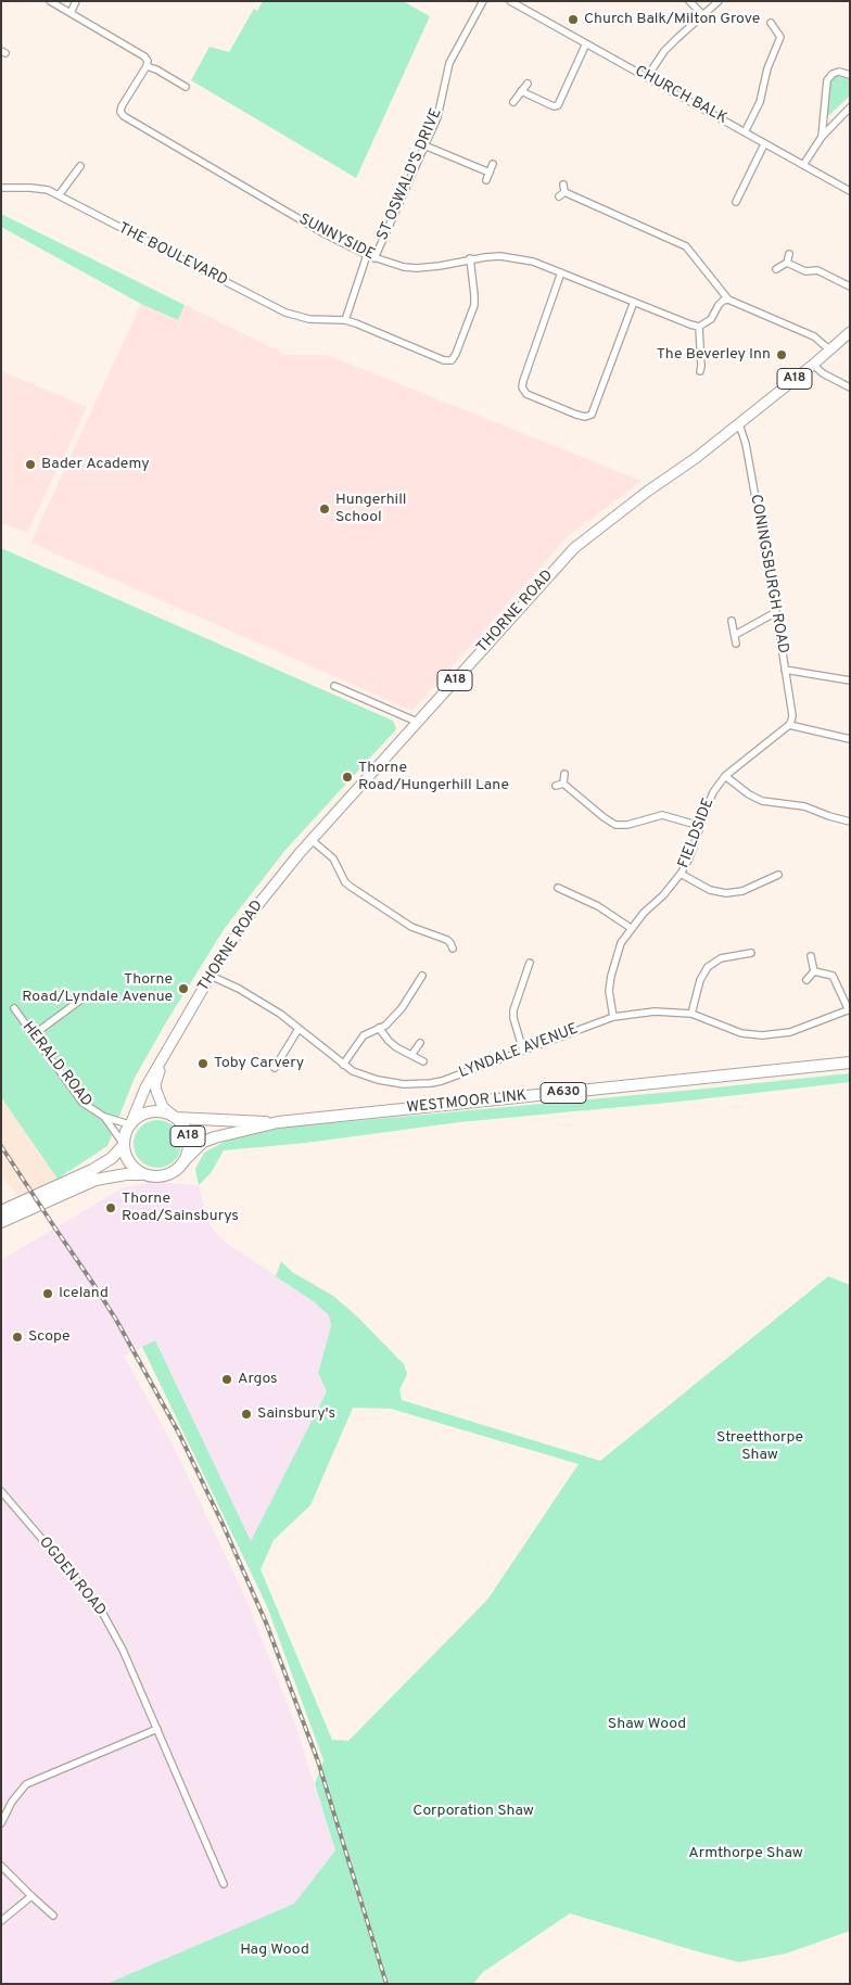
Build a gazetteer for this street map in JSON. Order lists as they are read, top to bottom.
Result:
{
  "streets": {
    "highway": ["A18", "A630", "WESTMOOR LINK"],
    "main road": ["THORNE ROAD"],
    "street": [
      "CHURCH BALK",
      "ST OSWALD'S DRIVE",
      "SUNNYSIDE",
      "THE BOULEVARD",
      "CONINGSBURGH ROAD",
      "FIELDSIDE",
      "LYNDALE AVENUE",
      "HERALD ROAD",
      "OGDEN ROAD"
    ]
  },
  "crossings": [
    ["ST OSWALD'S DRIVE", "SUNNYSIDE"],
    ["SUNNYSIDE", "THE BOULEVARD"],
    ["A18", "THORNE ROAD"],
    ["A18", "HERALD ROAD"],
    ["A18", "WESTMOOR LINK"],
    ["CONINGSBURGH ROAD", "THORNE ROAD"],
    ["CONINGSBURGH ROAD", "FIELDSIDE"],
    ["THORNE ROAD", "LYNDALE AVENUE"],
    ["FIELDSIDE", "LYNDALE AVENUE"],
    ["HERALD ROAD", "WESTMOOR LINK"]
  ],
  "parks": [
    "Streetthorpe Shaw",
    "Shaw Wood",
    "Corporation Shaw",
    "Armthorpe Shaw",
    "Hag Wood"
  ],
  "places": [
    "Church Balk/Milton Grove",
    "The Beverley Inn",
    "Bader Academy",
    "Hungerhill School",
    "Thorne Road/Hungerhill Lane",
    "Thorne Road/Lyndale Avenue",
    "Toby Carvery",
    "Thorne Road/Sainsburys",
    "Iceland",
    "Scope",
    "Argos",
    "Sainsbury's"
  ]
}
